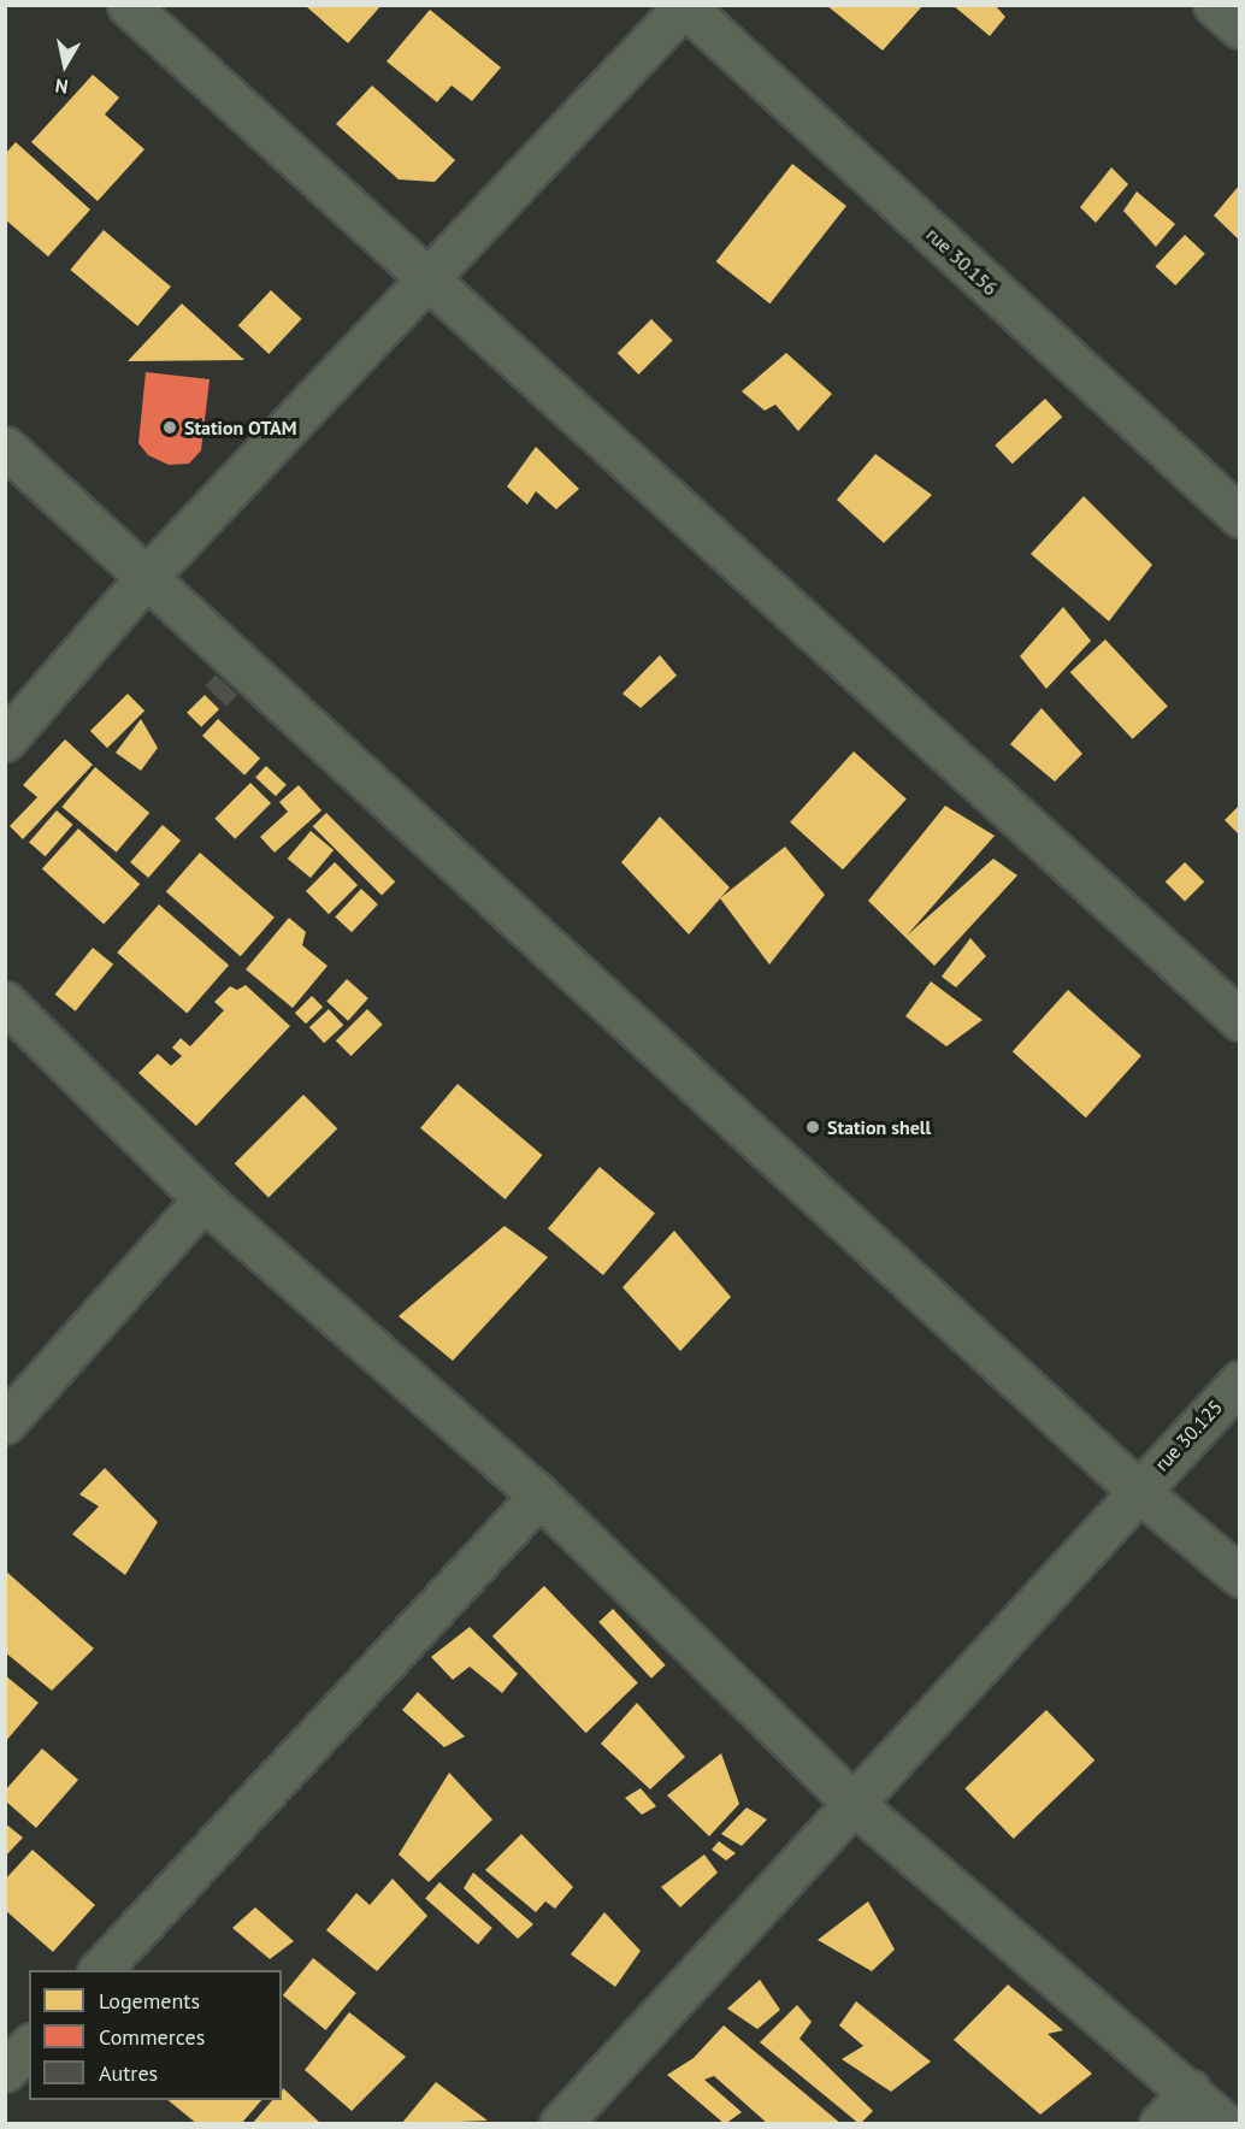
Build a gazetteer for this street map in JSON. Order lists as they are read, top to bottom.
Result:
{
  "streets": {
    "street": ["rue 30.156", "rue 30.125"]
  },
  "places": ["Station OTAM", "Station shell"],
  "legend": ["Logements", "Commerces", "Autres"],
  "north": "bottom"
}
